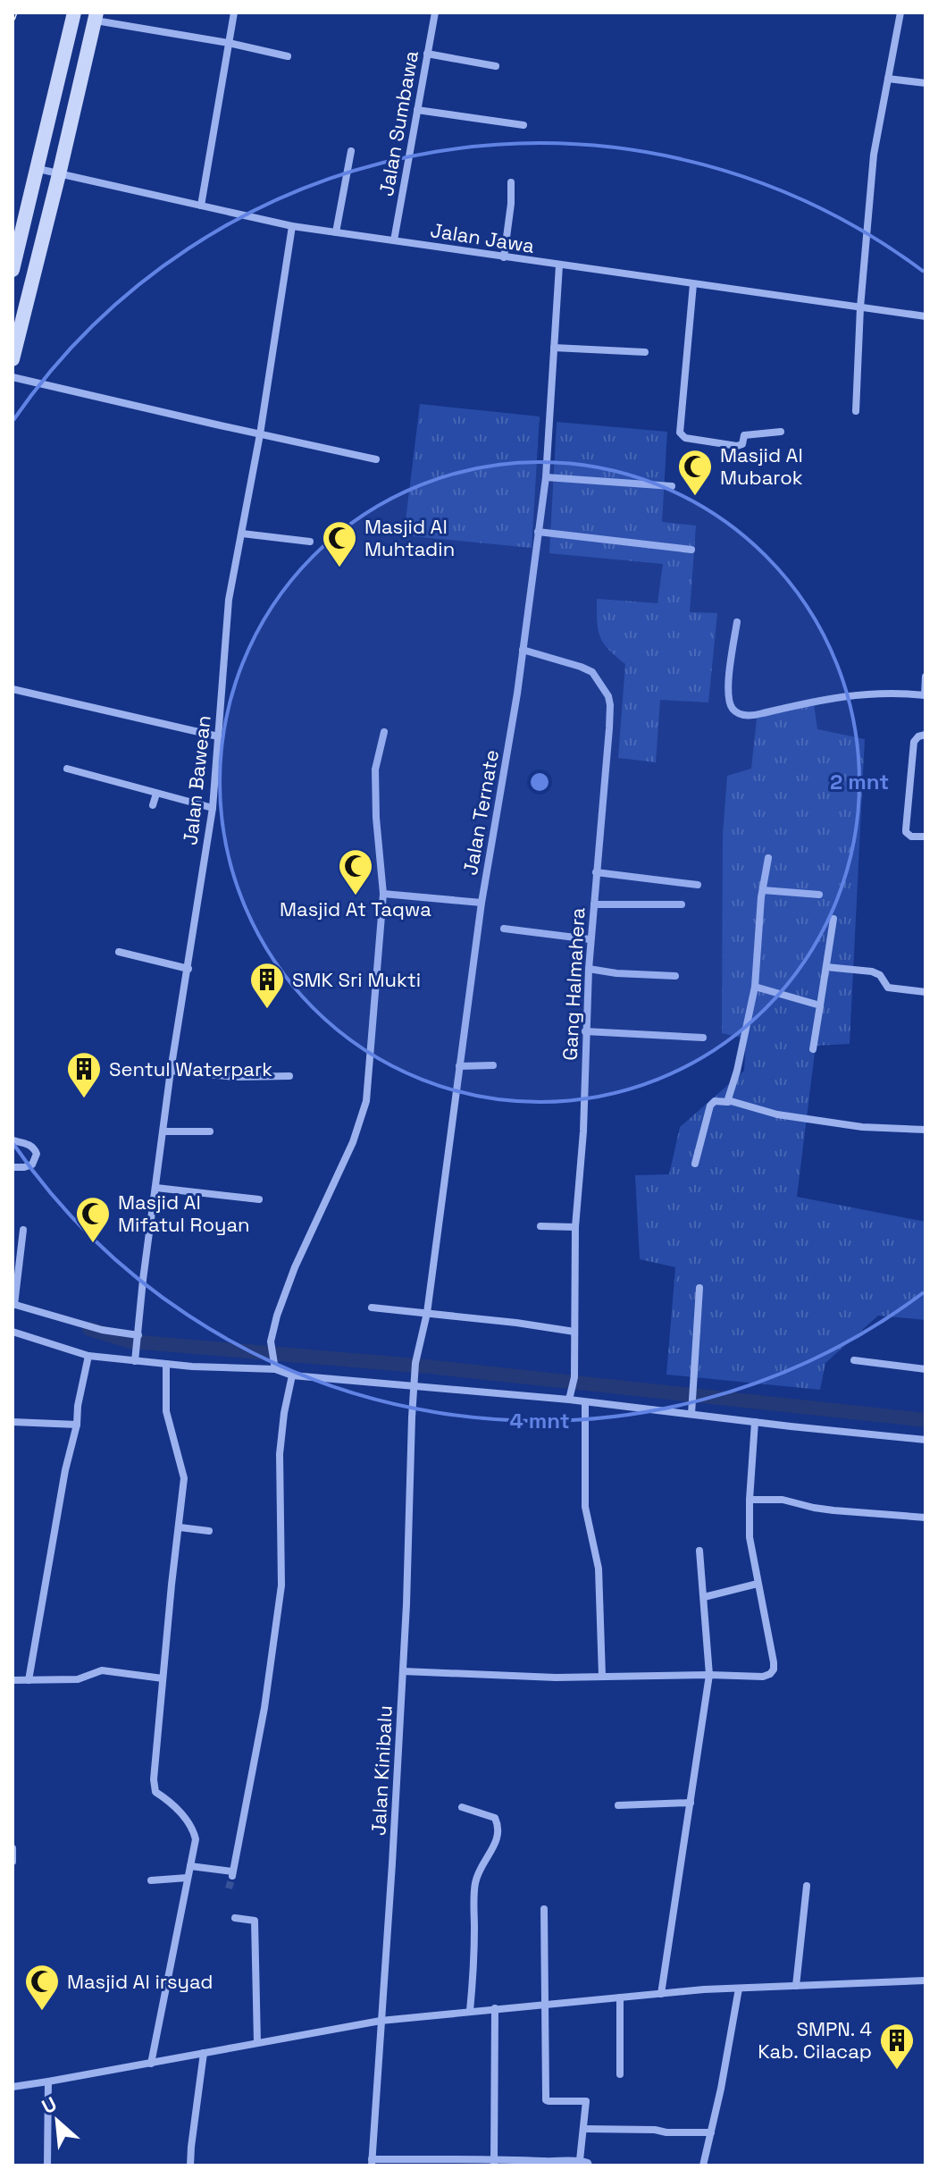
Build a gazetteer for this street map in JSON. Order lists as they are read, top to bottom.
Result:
{
  "streets": {
    "street": [
      "Jalan Sumbawa",
      "Jalan Jawa",
      "Jalan Bawean",
      "Jalan Ternate",
      "Gang Halmahera",
      "Jalan Kinibalu"
    ]
  },
  "crossings": [
    ["Jalan Sumbawa", "Jalan Jawa"],
    ["Jalan Jawa", "Jalan Bawean"],
    ["Jalan Jawa", "Jalan Ternate"],
    ["Jalan Ternate", "Gang Halmahera"],
    ["Jalan Ternate", "Jalan Kinibalu"]
  ],
  "places": {
    "mosque": [
      "Masjid Al Mubarok",
      "Masjid Al Muhtadin",
      "Masjid At Taqwa",
      "Masjid Al Mifatul Royan",
      "Masjid Al irsyad"
    ],
    "building": ["SMK Sri Mukti", "Sentul Waterpark", "SMPN. 4 Kab. Cilacap"]
  },
  "north": "top left",
  "rings": ["2 mnt", "4 mnt"]
}
